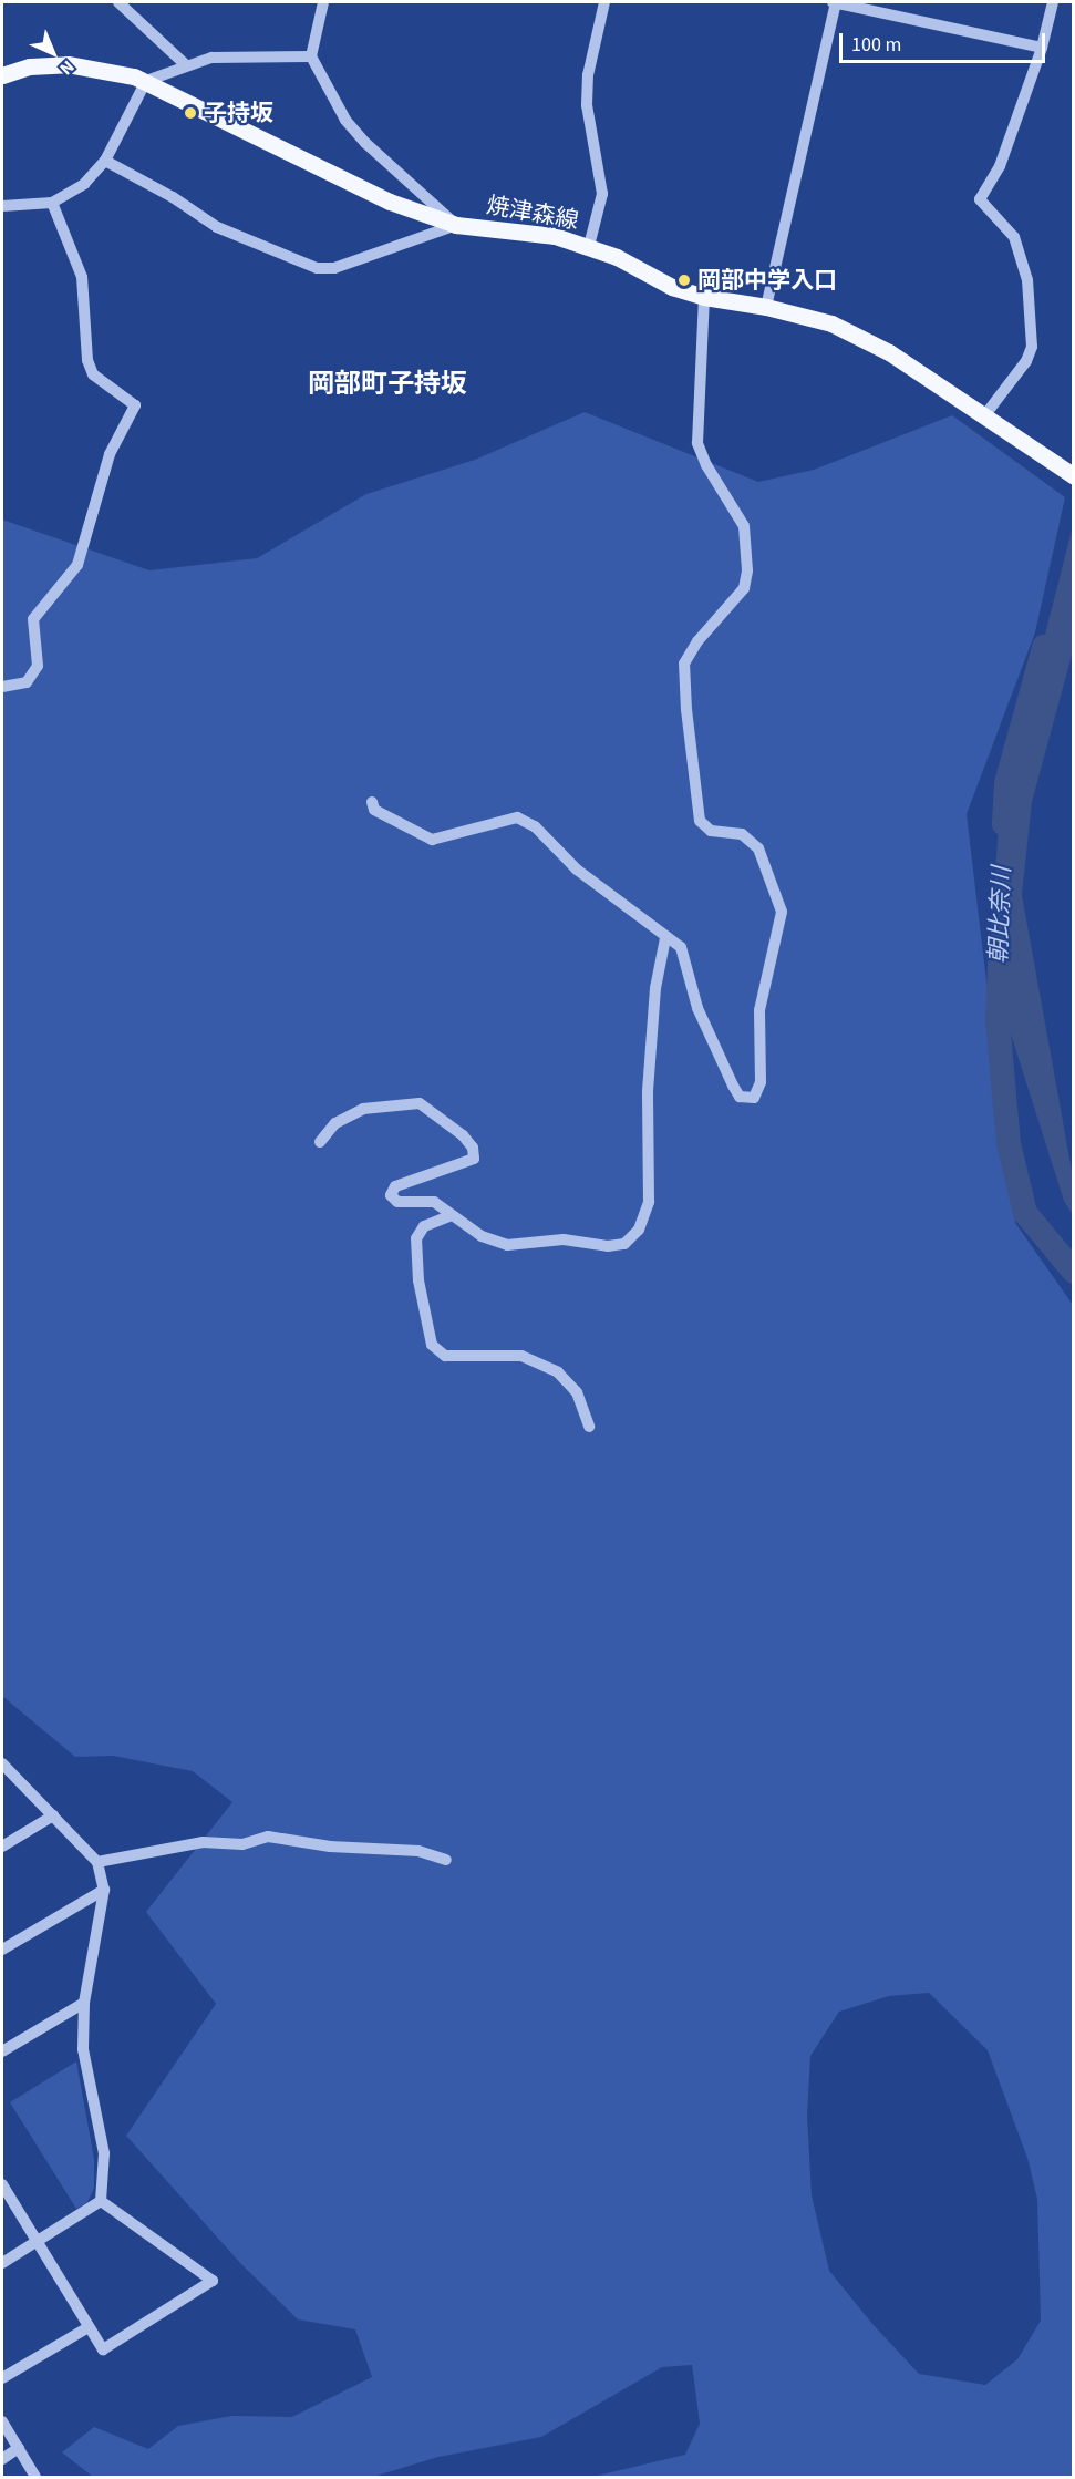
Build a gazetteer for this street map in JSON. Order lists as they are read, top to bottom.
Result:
{
  "streets": {
    "main road": ["焼津森線"]
  },
  "districts": ["岡部町子持坂"],
  "water": ["朝比奈川"],
  "places": ["子持坂", "岡部中学入口"],
  "scale_bar": "100 m",
  "north": "bottom right"
}
